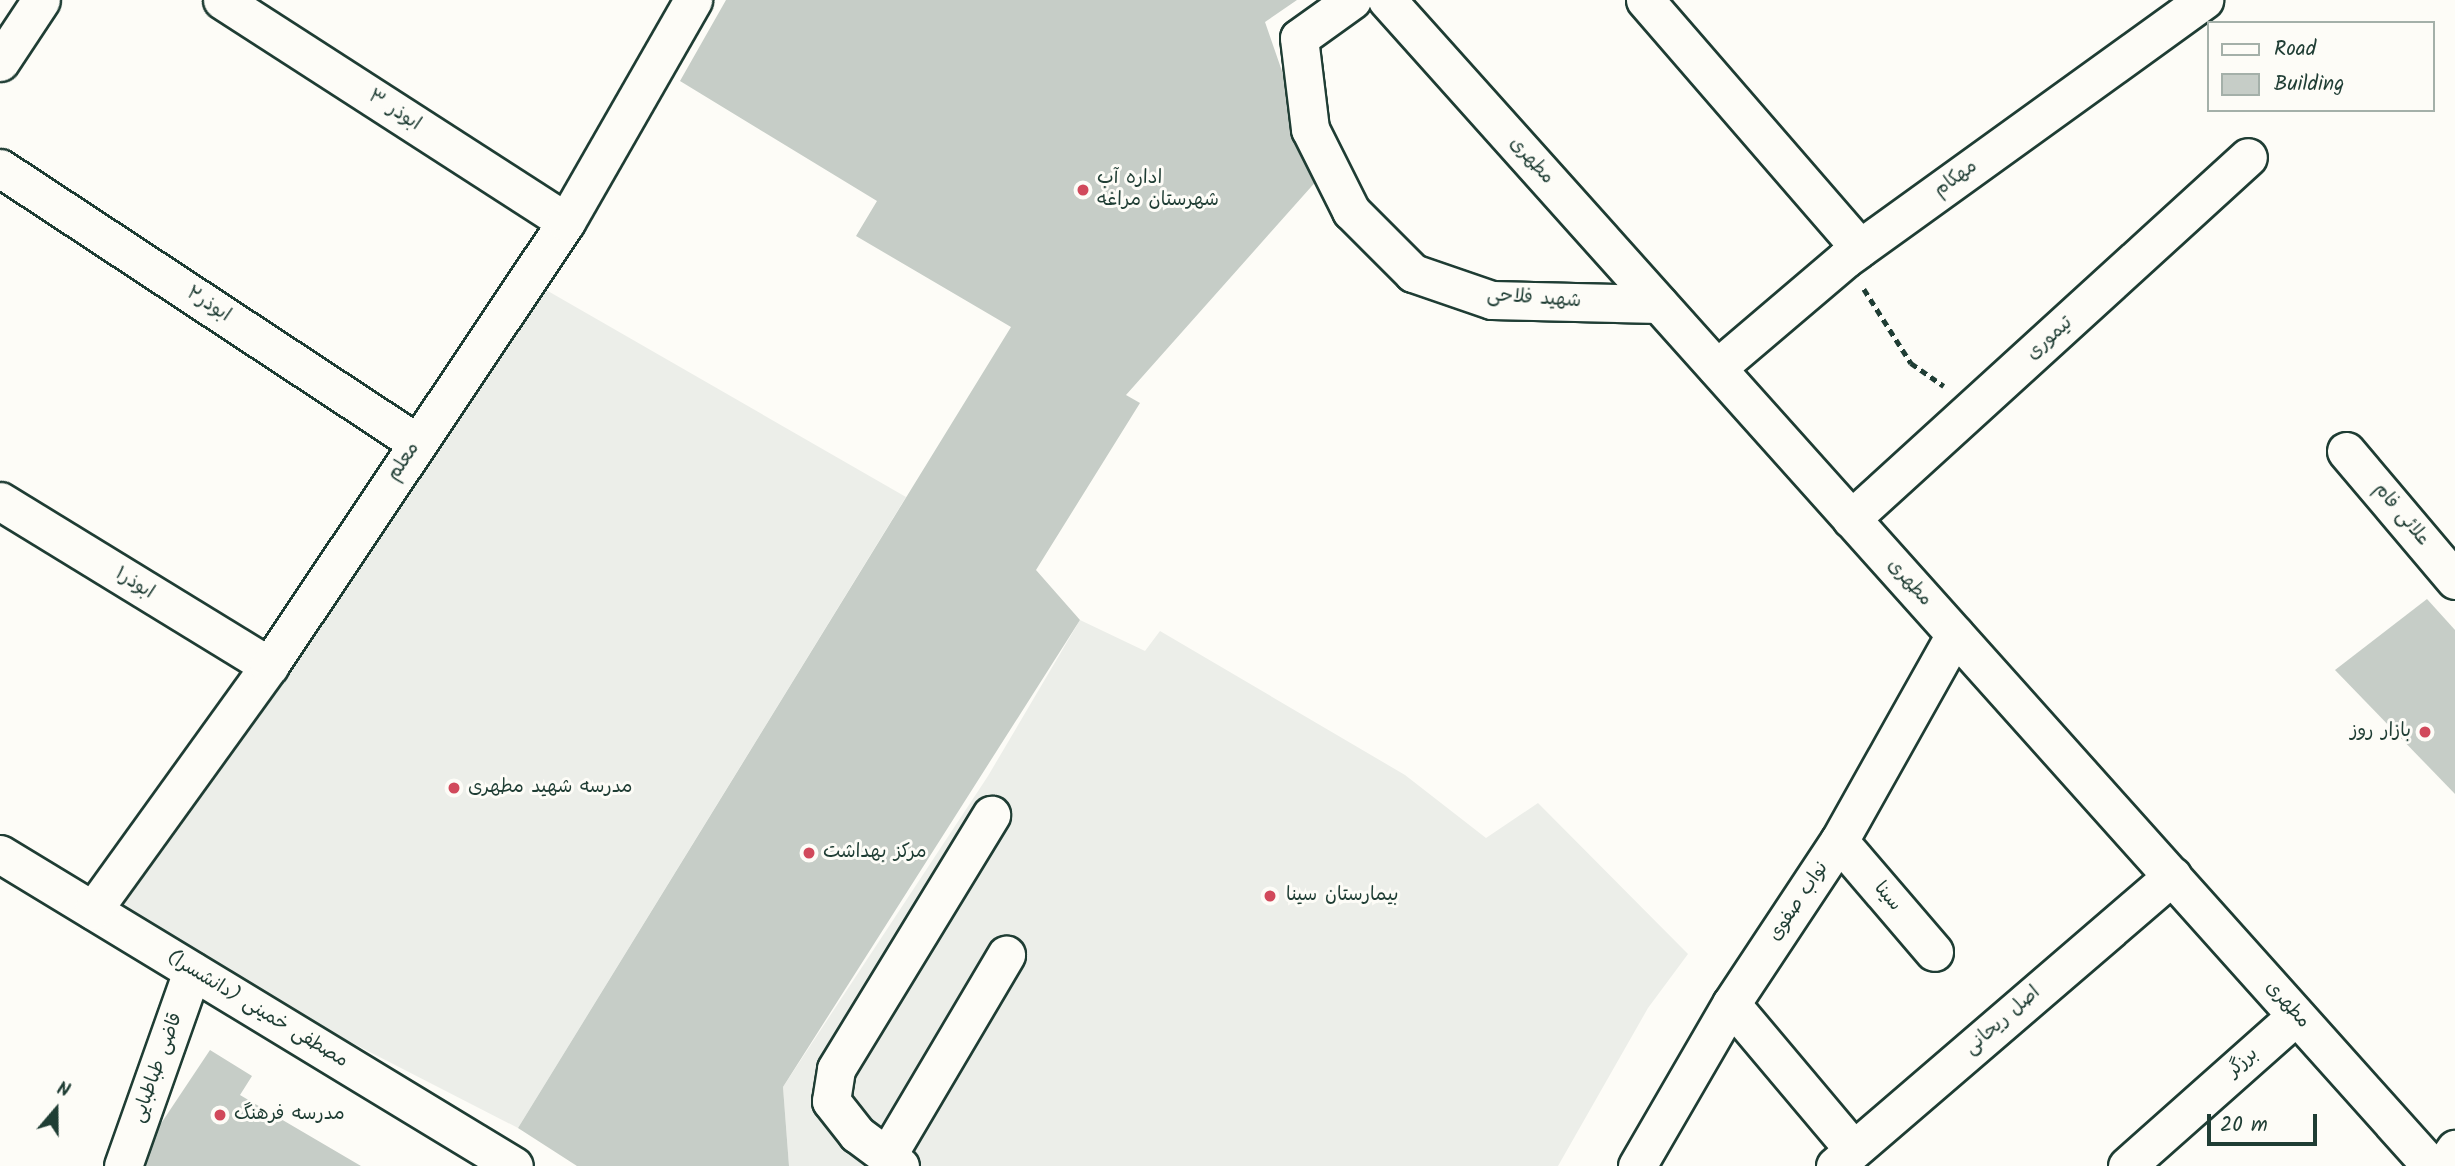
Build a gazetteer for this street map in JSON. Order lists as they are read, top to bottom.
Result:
{
  "streets": {
    "street": [
      "ابوذر ۳",
      "مطهری",
      "مهکام",
      "شهید فلاحی",
      "ابوذر۲",
      "تیموری",
      "معلم",
      "علائی فام",
      "ابوذر۱",
      "سینا",
      "نواب صفوی",
      "مصطفی خمینی (دانشسرا)",
      "اصل ریحانی",
      "برزگر",
      "قاضی طباطبایی"
    ]
  },
  "crossings": [
    ["ابوذر ۳", "معلم"],
    ["مطهری", "مهکام"],
    ["مطهری", "شهید فلاحی"],
    ["مطهری", "تیموری"],
    ["مطهری", "نواب صفوی"],
    ["مطهری", "اصل ریحانی"],
    ["مطهری", "برزگر"],
    ["ابوذر۲", "معلم"],
    ["معلم", "ابوذر۱"],
    ["معلم", "مصطفی خمینی (دانشسرا)"],
    ["سینا", "نواب صفوی"],
    ["مصطفی خمینی (دانشسرا)", "قاضی طباطبایی"]
  ],
  "places": [
    "اداره آب شهرستان مراغه",
    "بازار روز",
    "مدرسه شهید مطهری",
    "مرکز بهداشت",
    "بیمارستان سینا",
    "مدرسه فرهنگ"
  ],
  "legend": ["Road", "Building"],
  "scale_bar": "20 m",
  "north": "top"
}
